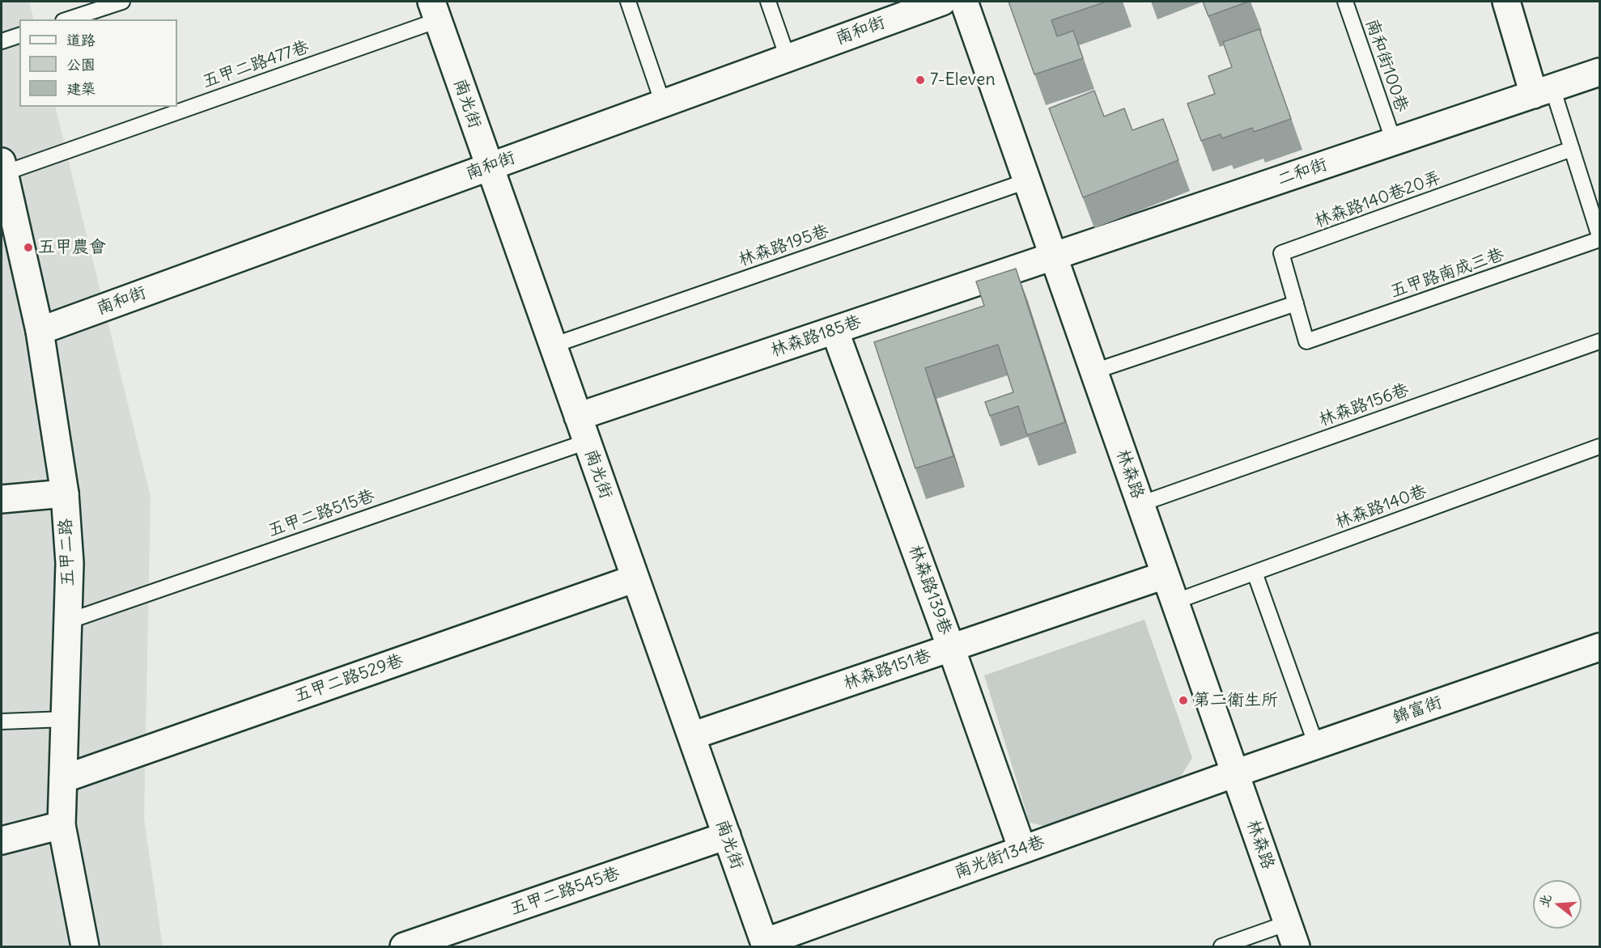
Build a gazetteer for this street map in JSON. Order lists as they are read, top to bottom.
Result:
{
  "streets": {
    "street": [
      "南和街",
      "南光街",
      "二和街",
      "林森路185巷",
      "林森路",
      "五甲二路",
      "林森路139巷",
      "林森路151巷",
      "五甲二路529巷",
      "錦富街",
      "南光街134巷",
      "五甲二路545巷"
    ],
    "lane": [
      "五甲二路477巷",
      "南和街100巷",
      "林森路140巷20弄",
      "林森路195巷",
      "五甲路南成三巷",
      "林森路156巷",
      "林森路140巷",
      "五甲二路515巷"
    ]
  },
  "crossings": [
    ["南和街", "南光街"],
    ["南和街", "五甲二路"],
    ["五甲二路477巷", "南光街"],
    ["五甲二路477巷", "五甲二路"],
    ["南和街100巷", "二和街"],
    ["南光街", "林森路195巷"],
    ["南光街", "林森路185巷"],
    ["南光街", "五甲二路515巷"],
    ["南光街", "林森路151巷"],
    ["南光街", "五甲二路529巷"],
    ["南光街", "南光街134巷"],
    ["南光街", "五甲二路545巷"],
    ["二和街", "林森路185巷"],
    ["二和街", "林森路"],
    ["林森路140巷20弄", "五甲路南成三巷"],
    ["林森路195巷", "林森路"],
    ["林森路185巷", "林森路"],
    ["林森路185巷", "林森路139巷"],
    ["林森路156巷", "林森路"],
    ["林森路", "林森路140巷"],
    ["林森路", "林森路151巷"],
    ["林森路", "錦富街"],
    ["林森路", "南光街134巷"],
    ["五甲二路515巷", "五甲二路"],
    ["五甲二路", "五甲二路529巷"],
    ["林森路139巷", "林森路151巷"],
    ["林森路139巷", "南光街134巷"],
    ["錦富街", "南光街134巷"]
  ],
  "places": ["7-Eleven", "五甲農會", "第二衛生所"],
  "legend": ["道路", "公園", "建築"],
  "north": "left"
}
